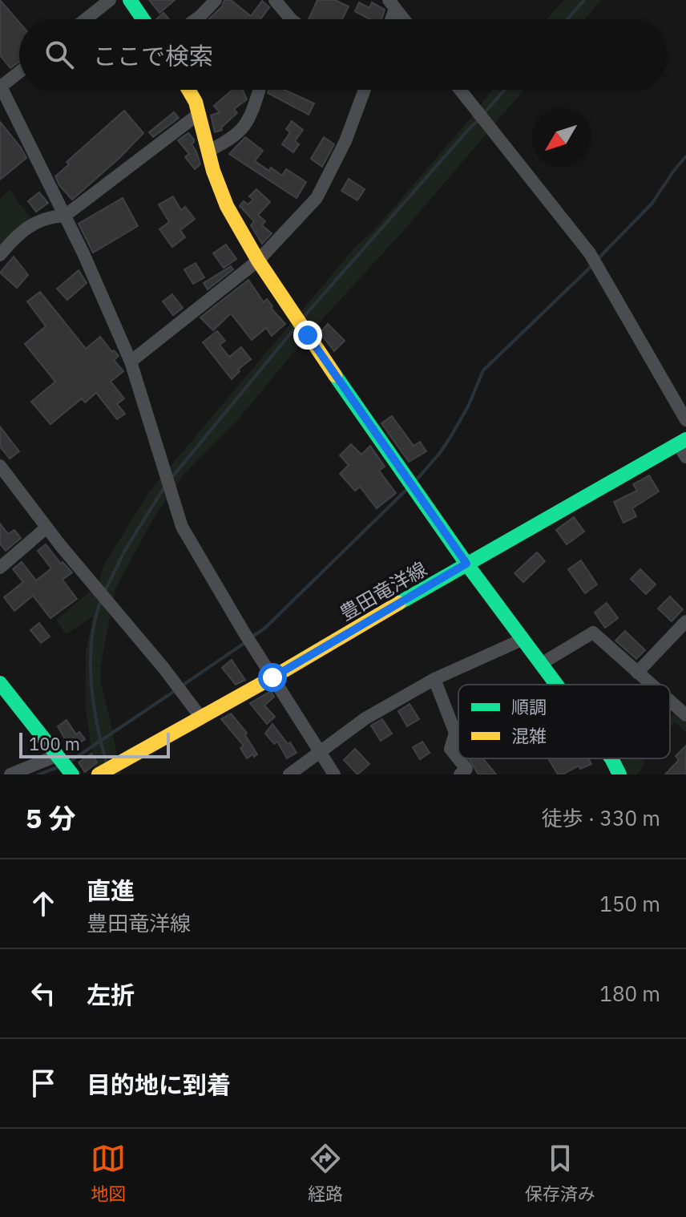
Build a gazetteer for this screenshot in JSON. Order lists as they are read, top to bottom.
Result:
{
  "streets": {
    "street": ["豊田竜洋線"]
  },
  "legend": ["順調", "混雑"],
  "scale_bar": "100 m",
  "north": "bottom left",
  "page": {
    "search": "ここで検索",
    "scale": "100 m",
    "heading": ["5 分", "徒歩 · 330 m"],
    "list": [
      ["直進", "豊田竜洋線", "150 m"],
      ["左折", "180 m"],
      "目的地に到着"
    ],
    "nav": ["地図", "経路", "保存済み"]
  }
}
